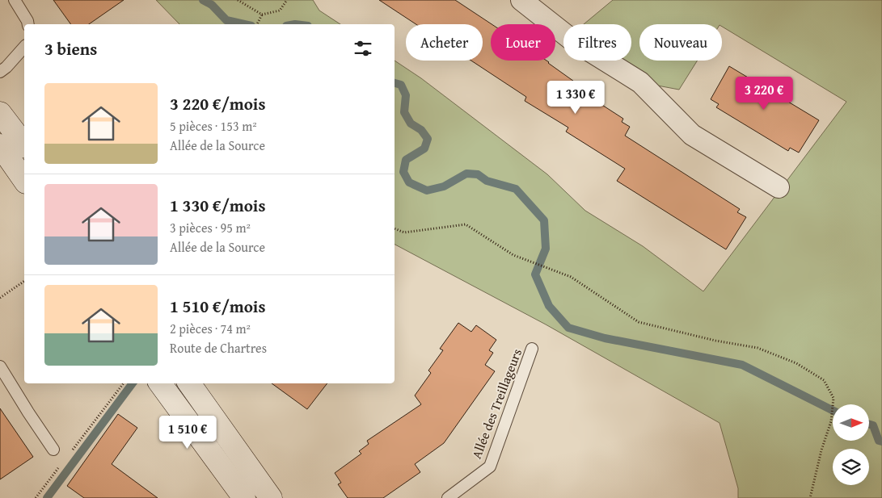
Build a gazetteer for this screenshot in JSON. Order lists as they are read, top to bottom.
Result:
{
  "streets": {
    "lane": ["Allée des Treillageurs"]
  },
  "north": "right",
  "page": {
    "chip": [
      "Acheter",
      "Louer",
      "Filtres",
      "Nouveau"
    ],
    "heading": "3 biens",
    "list": [
      {
        "name": "3 220 €/mois",
        "note": "5 pièces · 153 m² · Allée de la Source"
      },
      {
        "name": "1 330 €/mois",
        "note": "3 pièces · 95 m² · Allée de la Source"
      },
      {
        "name": "1 510 €/mois",
        "note": "2 pièces · 74 m² · Route de Chartres"
      }
    ],
    "price": ["3 220 €", "1 330 €", "1 510 €"]
  }
}
